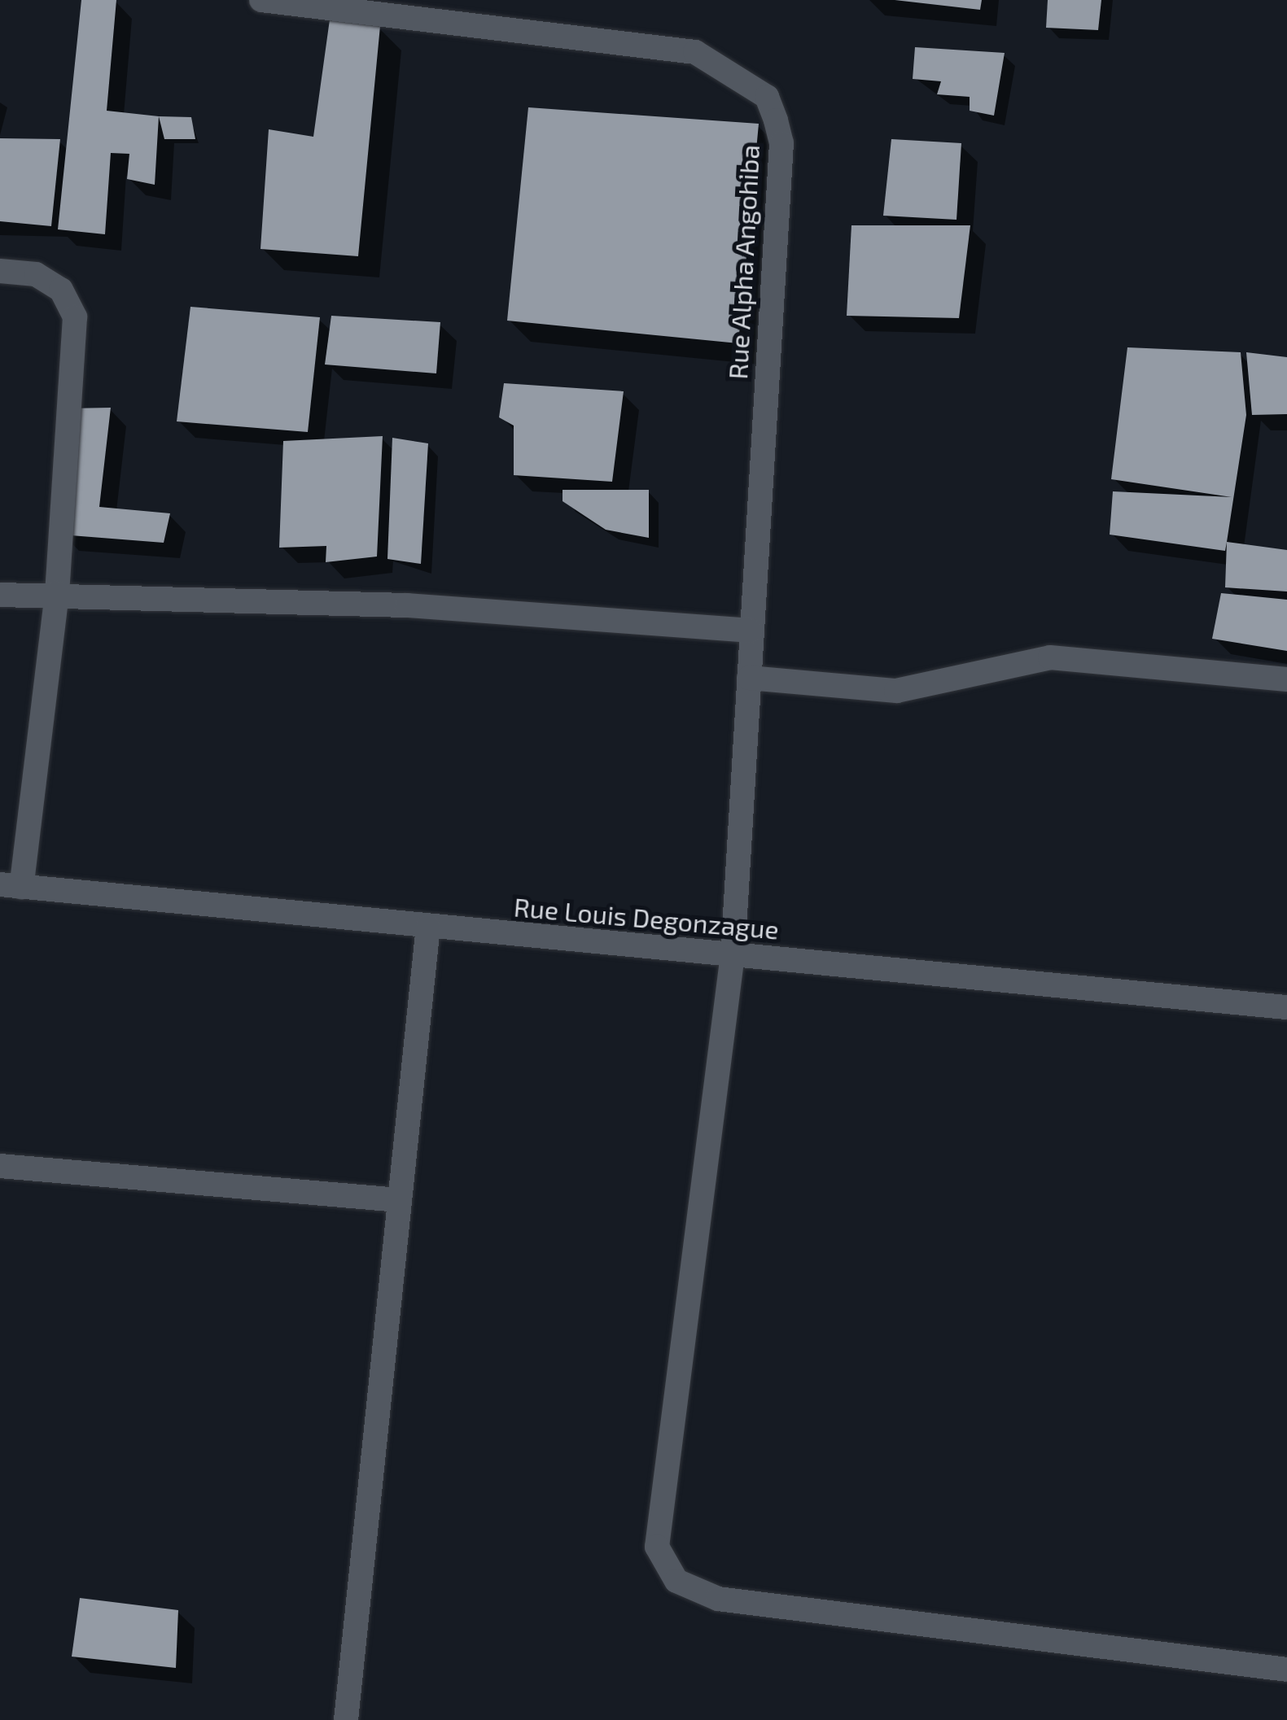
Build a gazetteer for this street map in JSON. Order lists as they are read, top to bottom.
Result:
{
  "streets": {
    "street": ["Rue Alpha Angohiba", "Rue Louis Degonzague"]
  },
  "crossings": [
    ["Rue Alpha Angohiba", "Rue Louis Degonzague"]
  ]
}
